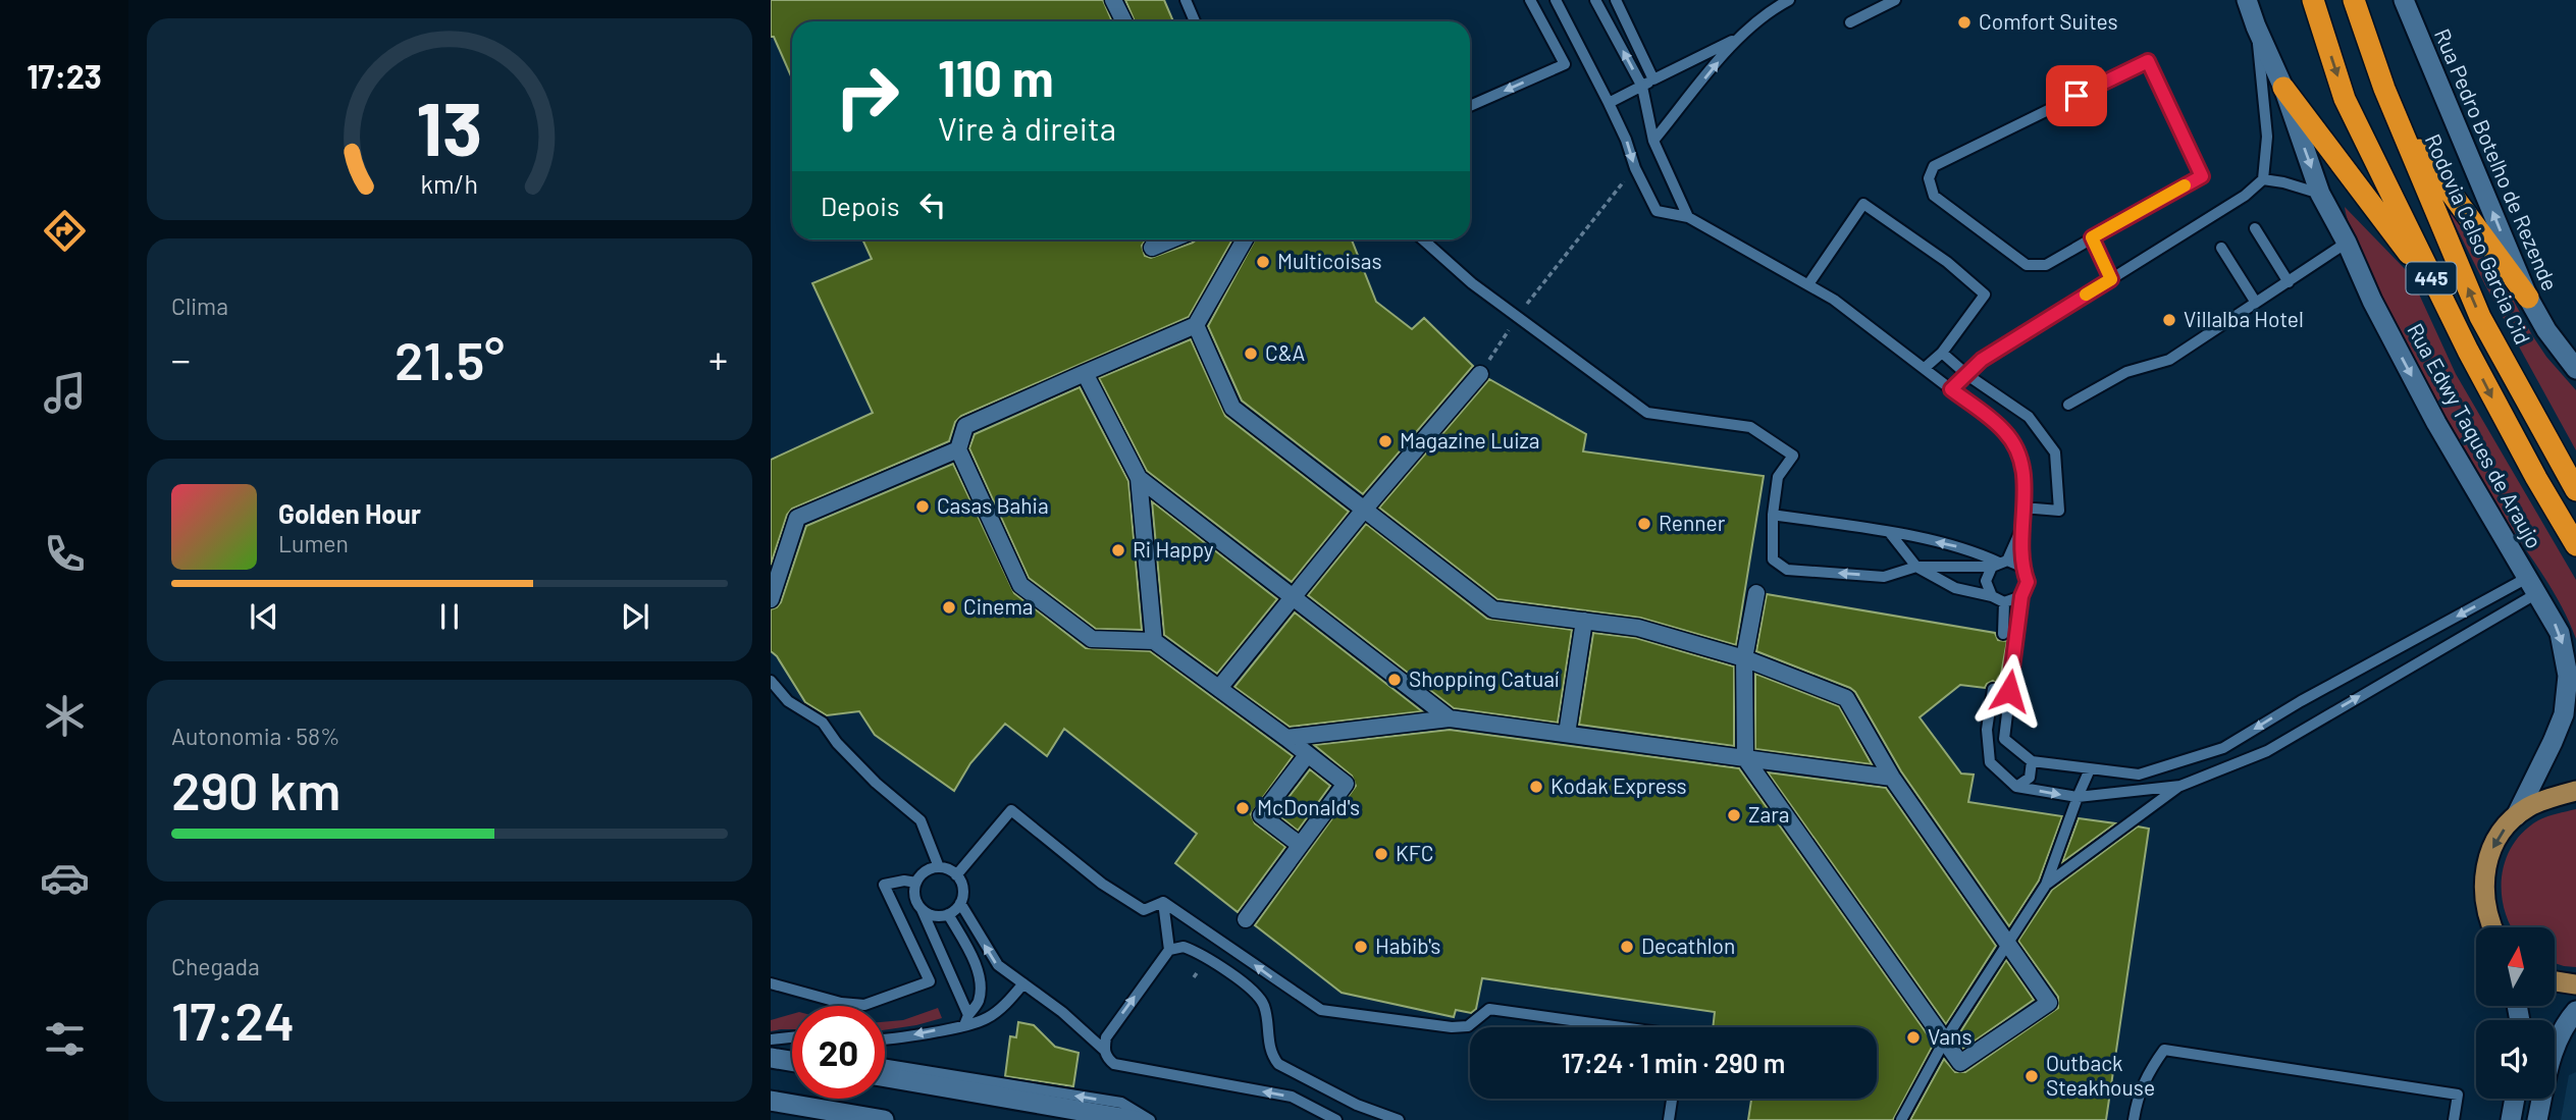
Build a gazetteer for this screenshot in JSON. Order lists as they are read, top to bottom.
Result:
{
  "streets": {
    "highway": ["Rodovia Celso Garcia Cid", "445"],
    "street": ["Rua Pedro Botelho de Rezende", "Rua Edwy Taques de Araujo"]
  },
  "one_way": ["Rua Pedro Botelho de Rezende", "Rua Edwy Taques de Araujo"],
  "places": [
    "Comfort Suites",
    "Multicoisas",
    "Villalba Hotel",
    "C&A",
    "Magazine Luiza",
    "Casas Bahia",
    "Renner",
    "Ri Happy",
    "Cinema",
    "Shopping Catuaí",
    "Kodak Express",
    "McDonald's",
    "Zara",
    "KFC",
    "Habib's",
    "Decathlon",
    "Vans",
    "Outback Steakhouse"
  ],
  "north": "top",
  "page": {
    "tabs": "17:23",
    "turn": ["110 m", "Vire à direita"],
    "then": "Depois",
    "tile": [
      "Clima",
      ["Autonomia · 58%", "290 km"],
      ["Chegada", "17:24"]
    ],
    "heat": ["−", "21.5°", "+"],
    "song": ["Golden Hour", "Lumen"],
    "limit": "20",
    "trip": "17:24 · 1 min · 290 m",
    "gauge": ["13", "km/h"]
  }
}
